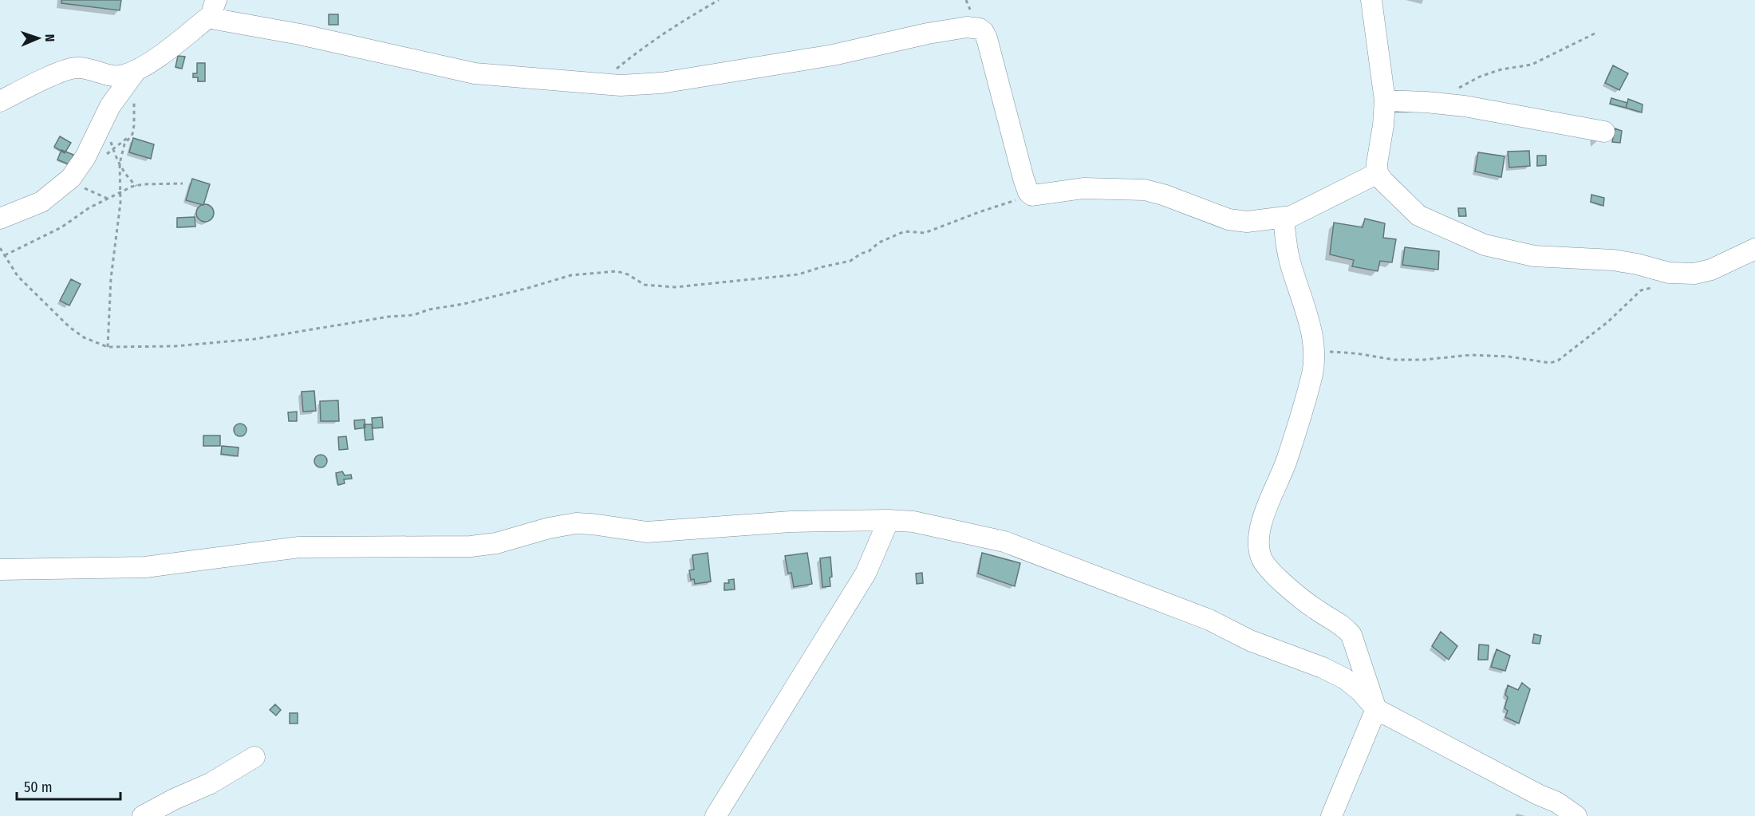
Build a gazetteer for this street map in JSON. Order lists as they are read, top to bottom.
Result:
{
  "scale_bar": "50 m",
  "north": "right"
}
